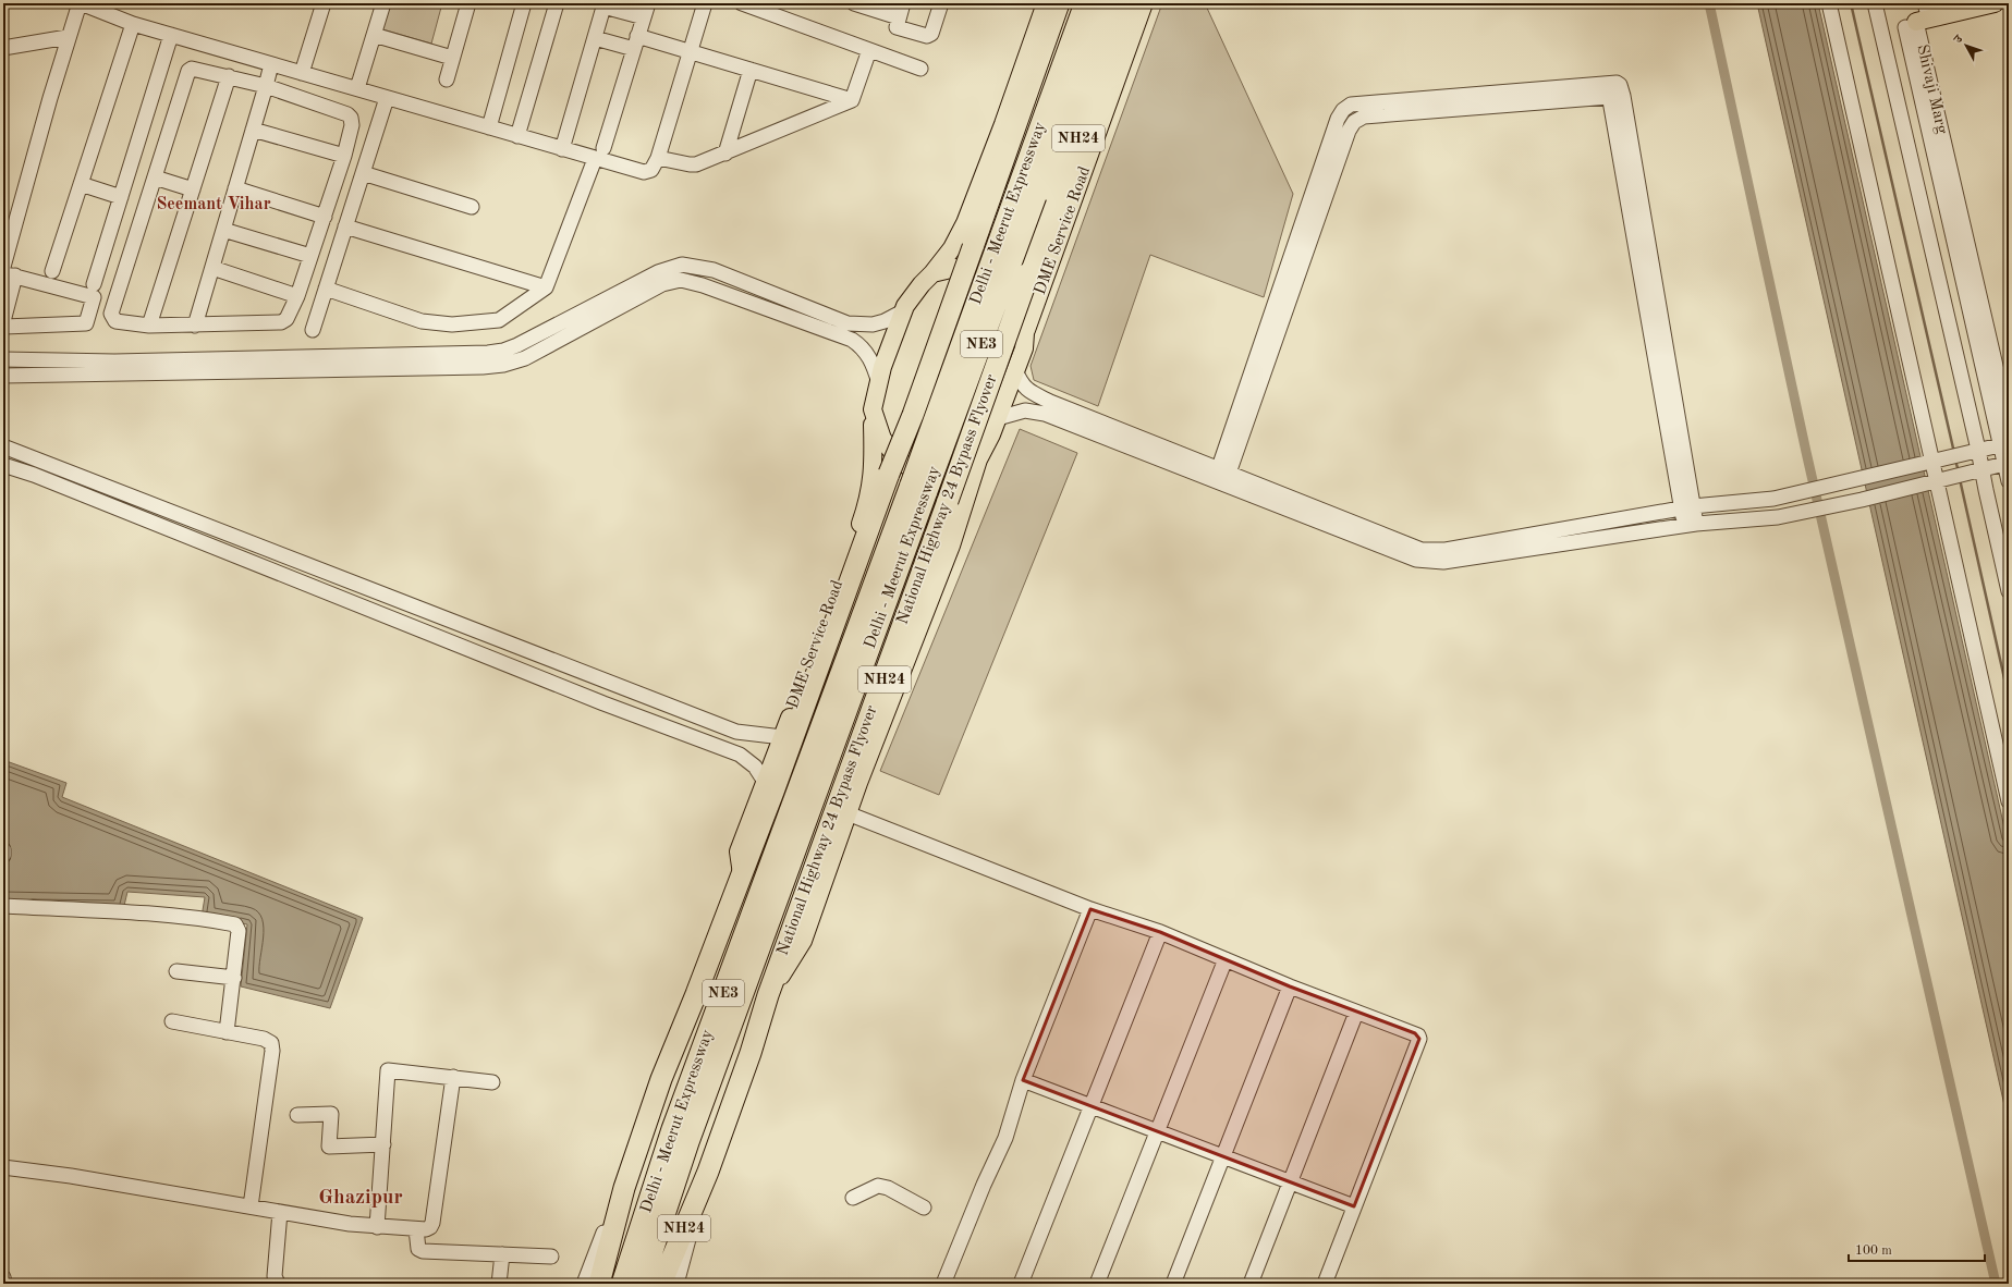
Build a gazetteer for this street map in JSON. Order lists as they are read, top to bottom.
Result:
{
  "streets": {
    "highway": [
      "NH24",
      "Delhi - Meerut Expressway",
      "NE3",
      "National Highway 24 Bypass Flyover"
    ],
    "main road": ["Shivaji Marg", "DME Service Road"]
  },
  "crossings": [
    ["NH24", "National Highway 24 Bypass Flyover"]
  ],
  "districts": ["Seemant Vihar", "Ghazipur"],
  "scale_bar": "100 m",
  "north": "top left"
}
